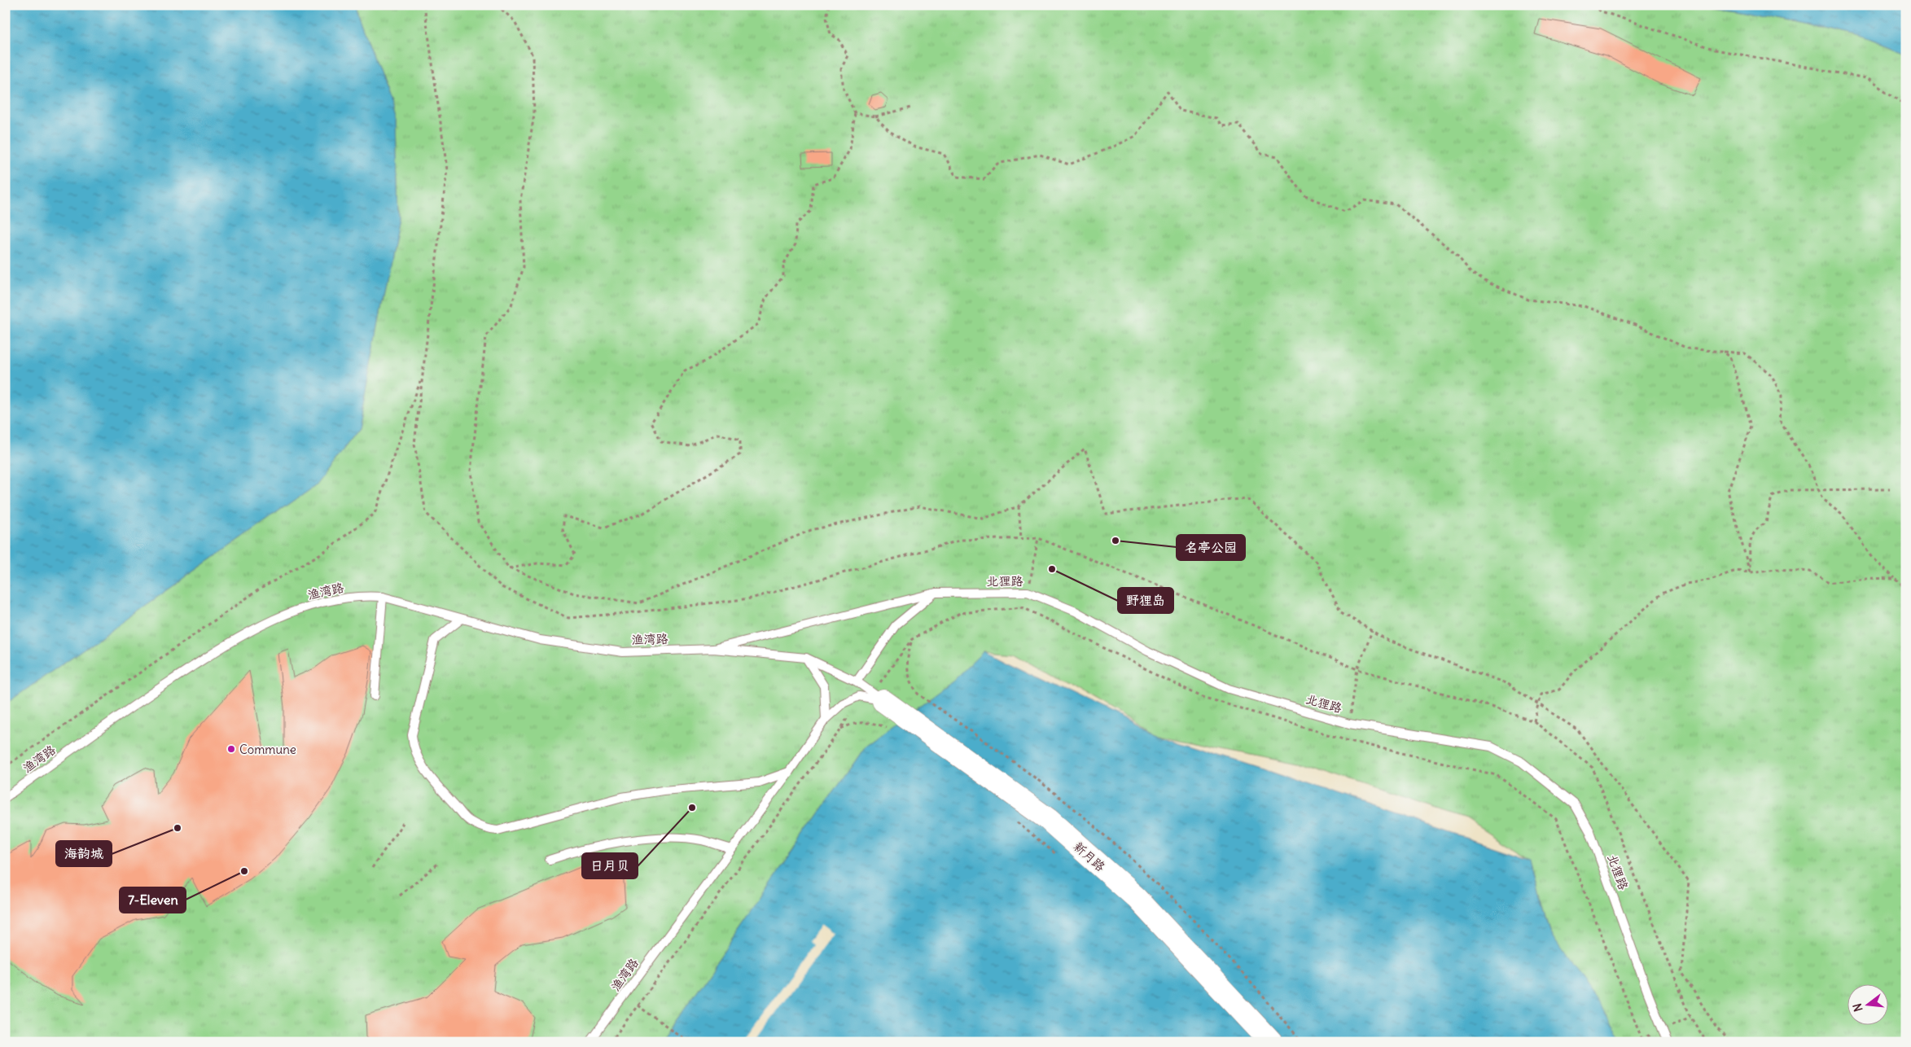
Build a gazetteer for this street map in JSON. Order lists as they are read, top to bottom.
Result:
{
  "streets": {
    "street": ["新月路"],
    "lane": ["北狸路", "渔湾路"]
  },
  "crossings": [
    ["北狸路", "渔湾路"],
    ["渔湾路", "新月路"]
  ],
  "places": [
    "名亭公园",
    "野狸岛",
    "Commune",
    "日月贝",
    "海韵城",
    "7-Eleven"
  ],
  "north": "left"
}
